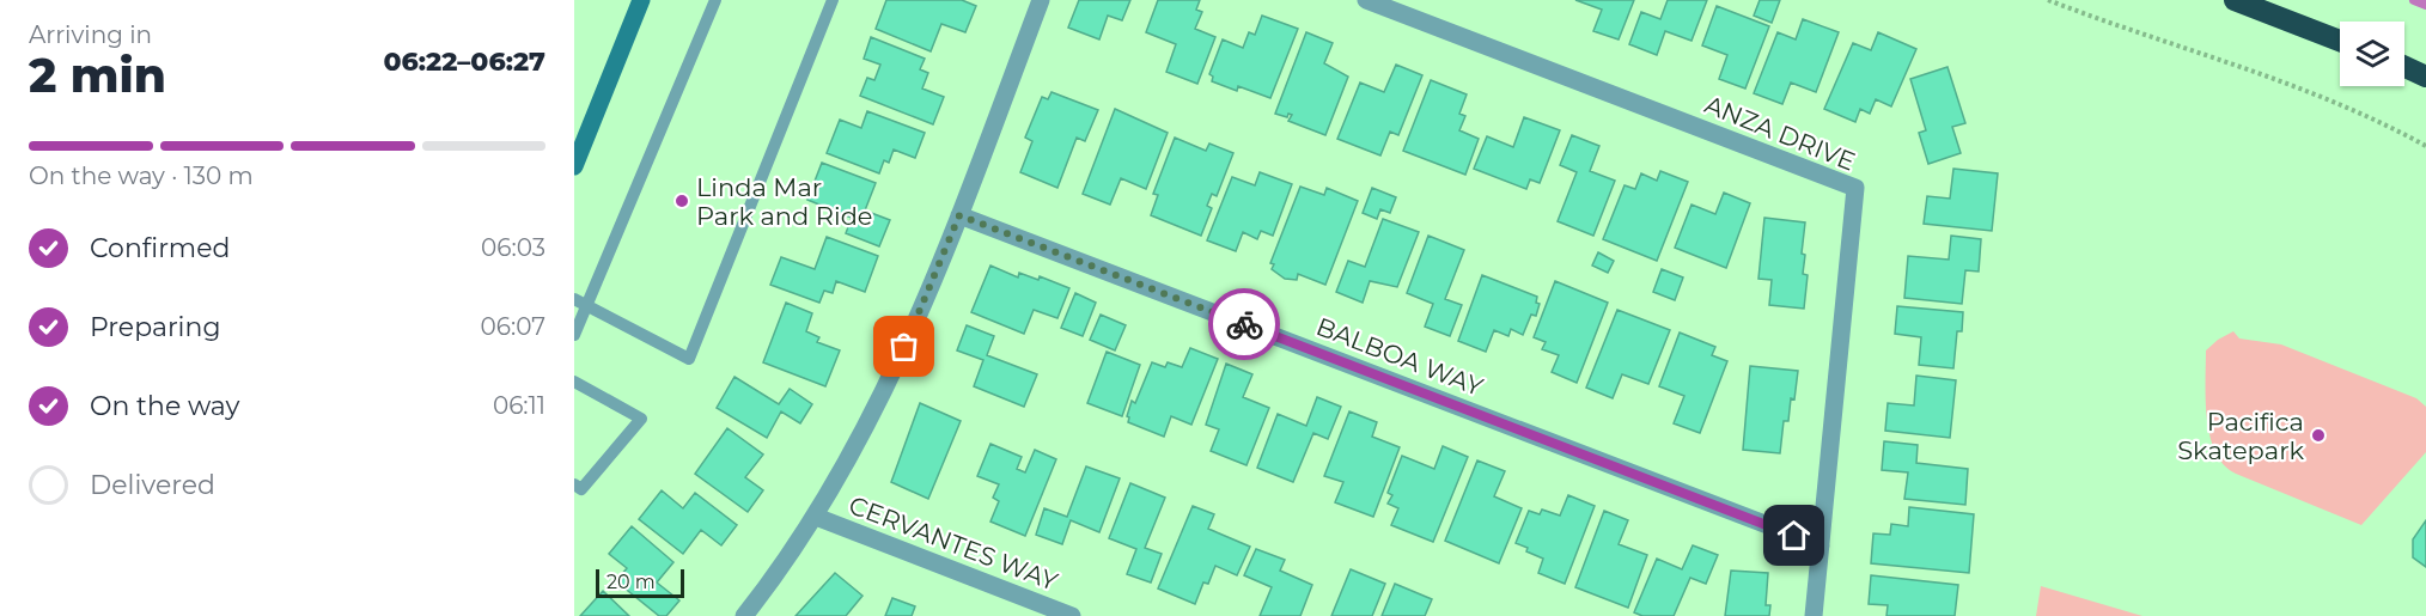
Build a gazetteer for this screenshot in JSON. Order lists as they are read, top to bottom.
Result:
{
  "streets": {
    "street": ["ANZA DRIVE", "BALBOA WAY", "CERVANTES WAY"]
  },
  "crossings": [
    ["ANZA DRIVE", "BALBOA WAY"]
  ],
  "places": ["Linda Mar Park and Ride", "Pacifica Skatepark"],
  "scale_bar": "20 m",
  "page": {
    "heading": ["2 min", "Arriving in", "06:22–06:27"],
    "bar": "On the way · 130 m",
    "list": [
      ["Confirmed", "06:03"],
      ["Preparing", "06:07"],
      ["On the way", "06:11"],
      "Delivered"
    ],
    "scale": "20 m"
  }
}
